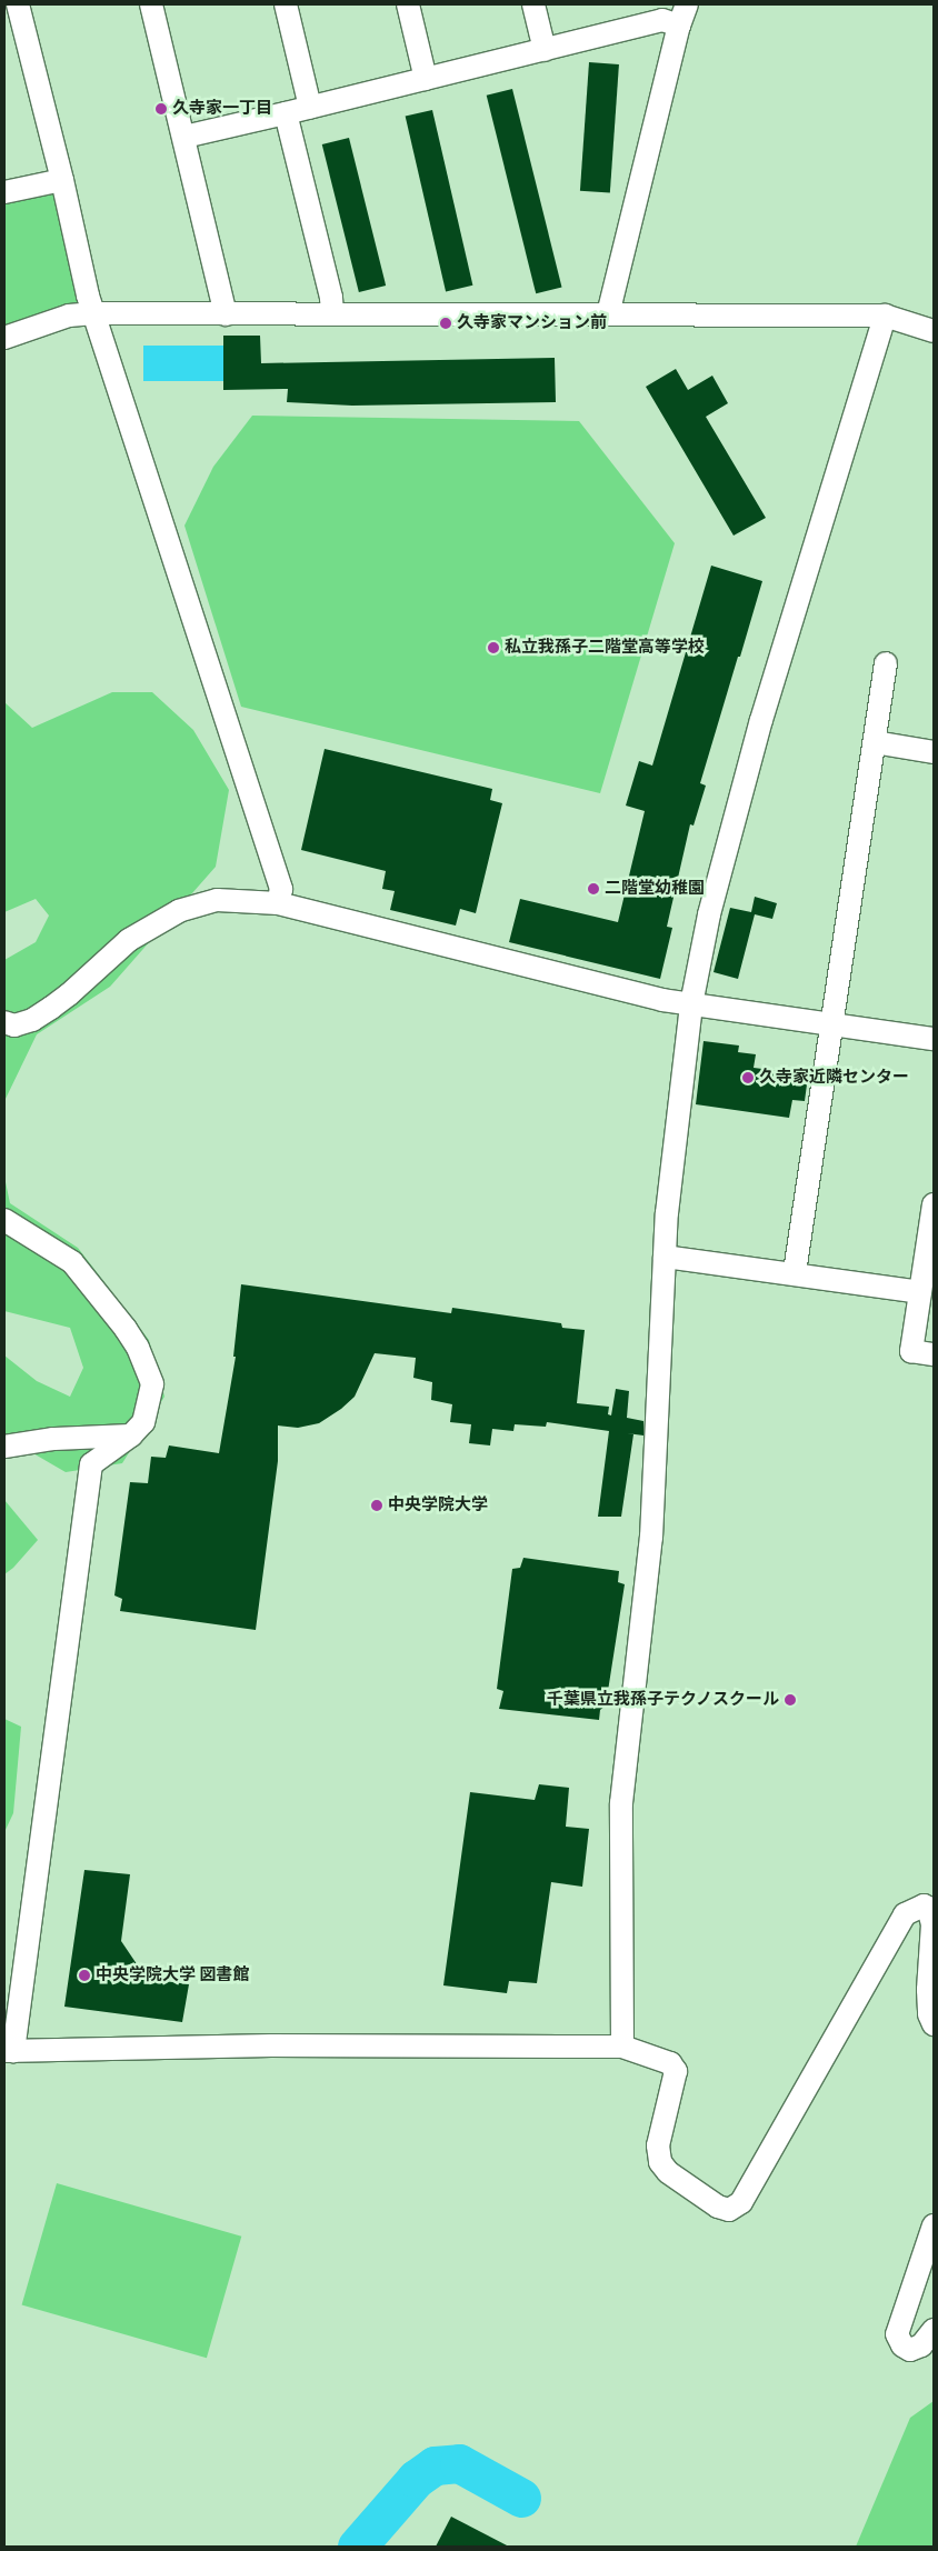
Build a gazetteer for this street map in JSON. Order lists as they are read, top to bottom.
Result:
{
  "places": [
    "久寺家一丁目",
    "久寺家マンション前",
    "私立我孫子二階堂高等学校",
    "二階堂幼稚園",
    "久寺家近隣センター",
    "中央学院大学",
    "千葉県立我孫子テクノスクール",
    "中央学院大学 図書館"
  ]
}
